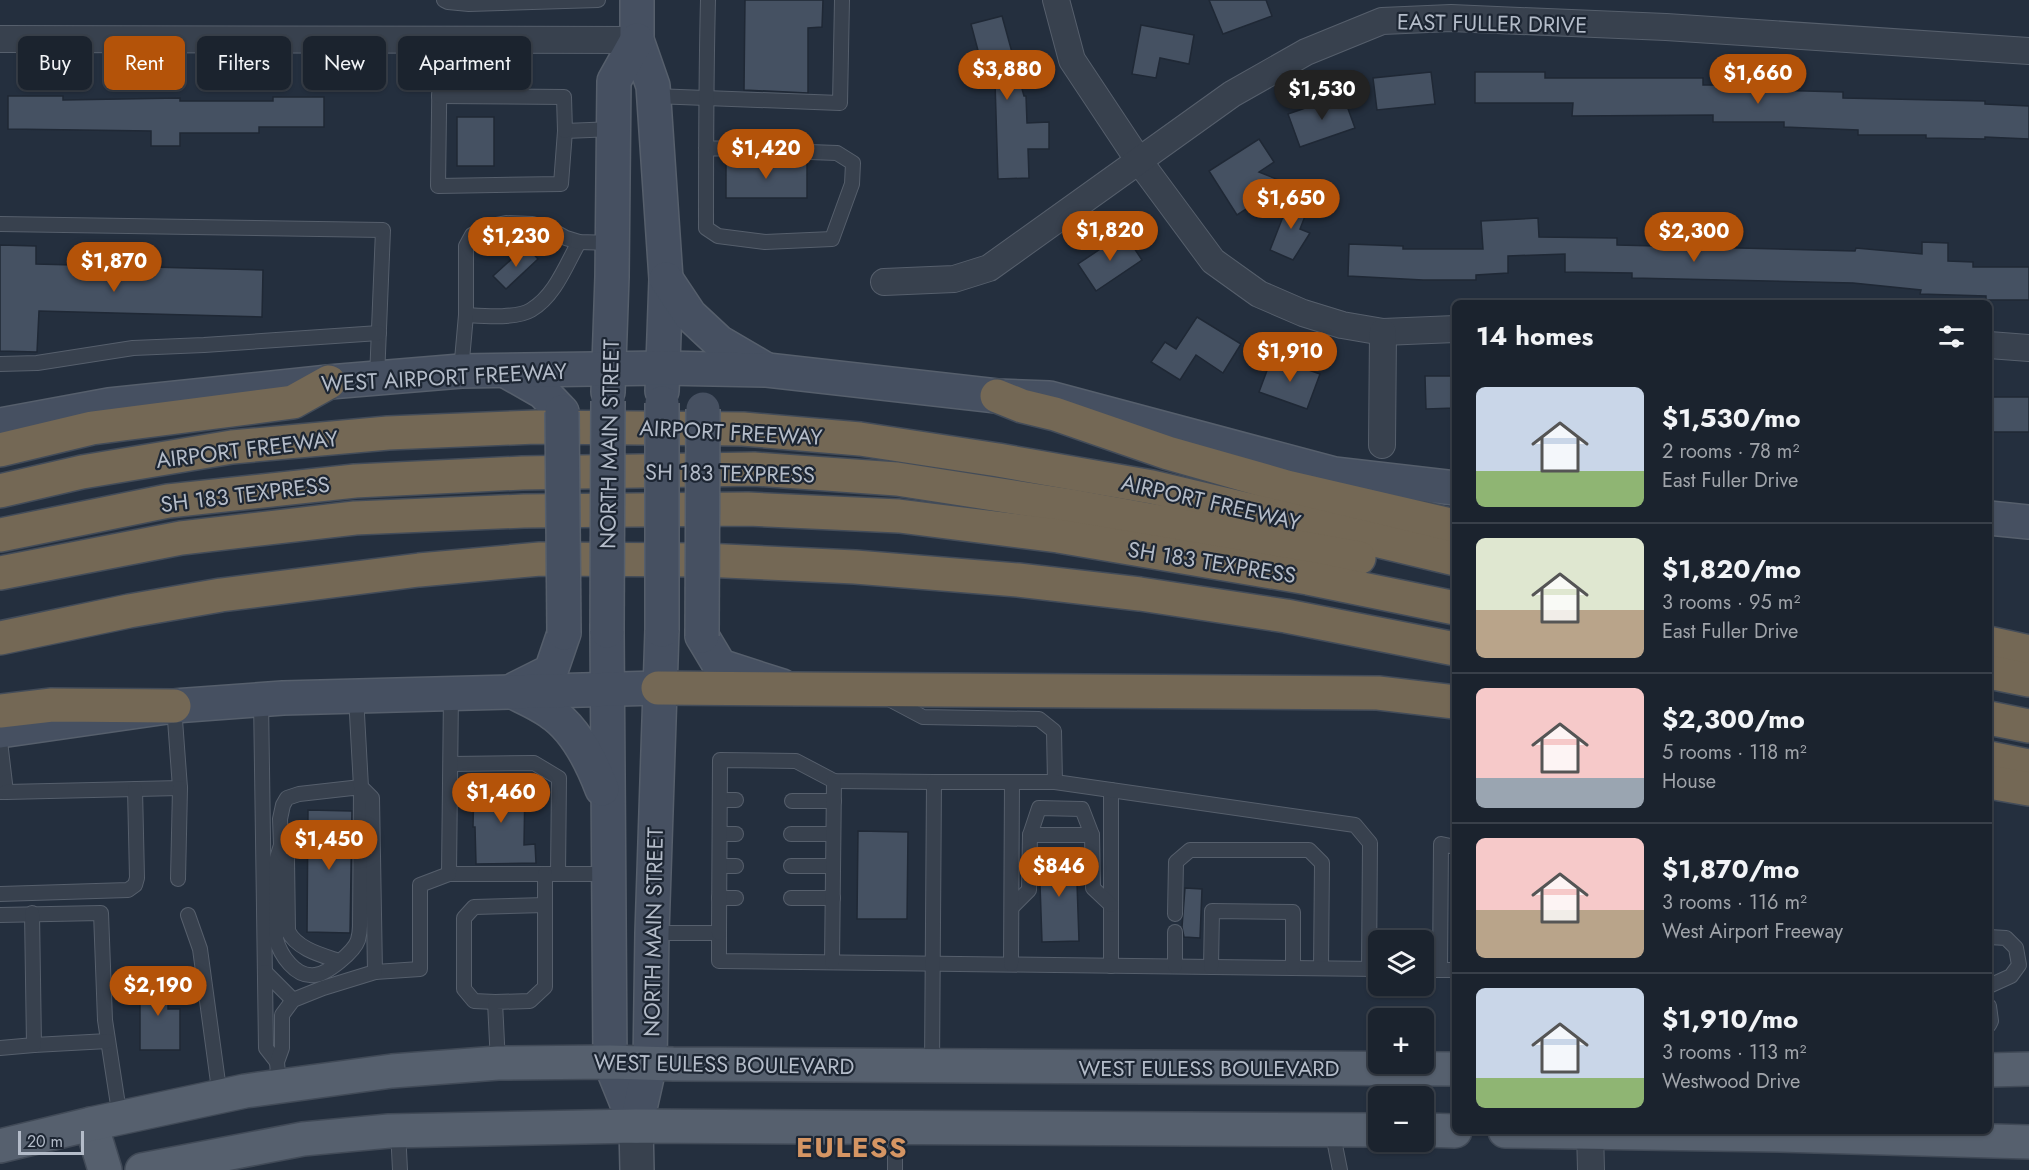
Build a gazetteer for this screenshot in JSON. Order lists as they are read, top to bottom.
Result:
{
  "streets": {
    "highway": ["AIRPORT FREEWAY", "SH 183 TEXPRESS"],
    "main road": ["WEST AIRPORT FREEWAY", "NORTH MAIN STREET", "WEST EULESS BOULEVARD"],
    "street": ["EAST FULLER DRIVE"]
  },
  "crossings": [
    ["WEST AIRPORT FREEWAY", "NORTH MAIN STREET"],
    ["NORTH MAIN STREET", "WEST EULESS BOULEVARD"]
  ],
  "districts": ["EULESS"],
  "scale_bar": "20 m",
  "page": {
    "chip": [
      "Buy",
      "Rent",
      "Filters",
      "New",
      "Apartment"
    ],
    "price": [
      "$3,880",
      "$1,660",
      "$1,530",
      "$1,420",
      "$1,650",
      "$1,820",
      "$2,300",
      "$1,230",
      "$1,870",
      "$1,910",
      "$1,460",
      "$1,450",
      "$846",
      "$2,190"
    ],
    "heading": "14 homes",
    "list": [
      {
        "name": "$1,530/mo",
        "note": "2 rooms · 78 m² · East Fuller Drive"
      },
      {
        "name": "$1,820/mo",
        "note": "3 rooms · 95 m² · East Fuller Drive"
      },
      {
        "name": "$2,300/mo",
        "note": "5 rooms · 118 m² · House"
      },
      {
        "name": "$1,870/mo",
        "note": "3 rooms · 116 m² · West Airport Freeway"
      },
      {
        "name": "$1,910/mo",
        "note": "3 rooms · 113 m² · Westwood Drive"
      }
    ],
    "map_buttons": ["+", "−"],
    "scale": "20 m"
  }
}
